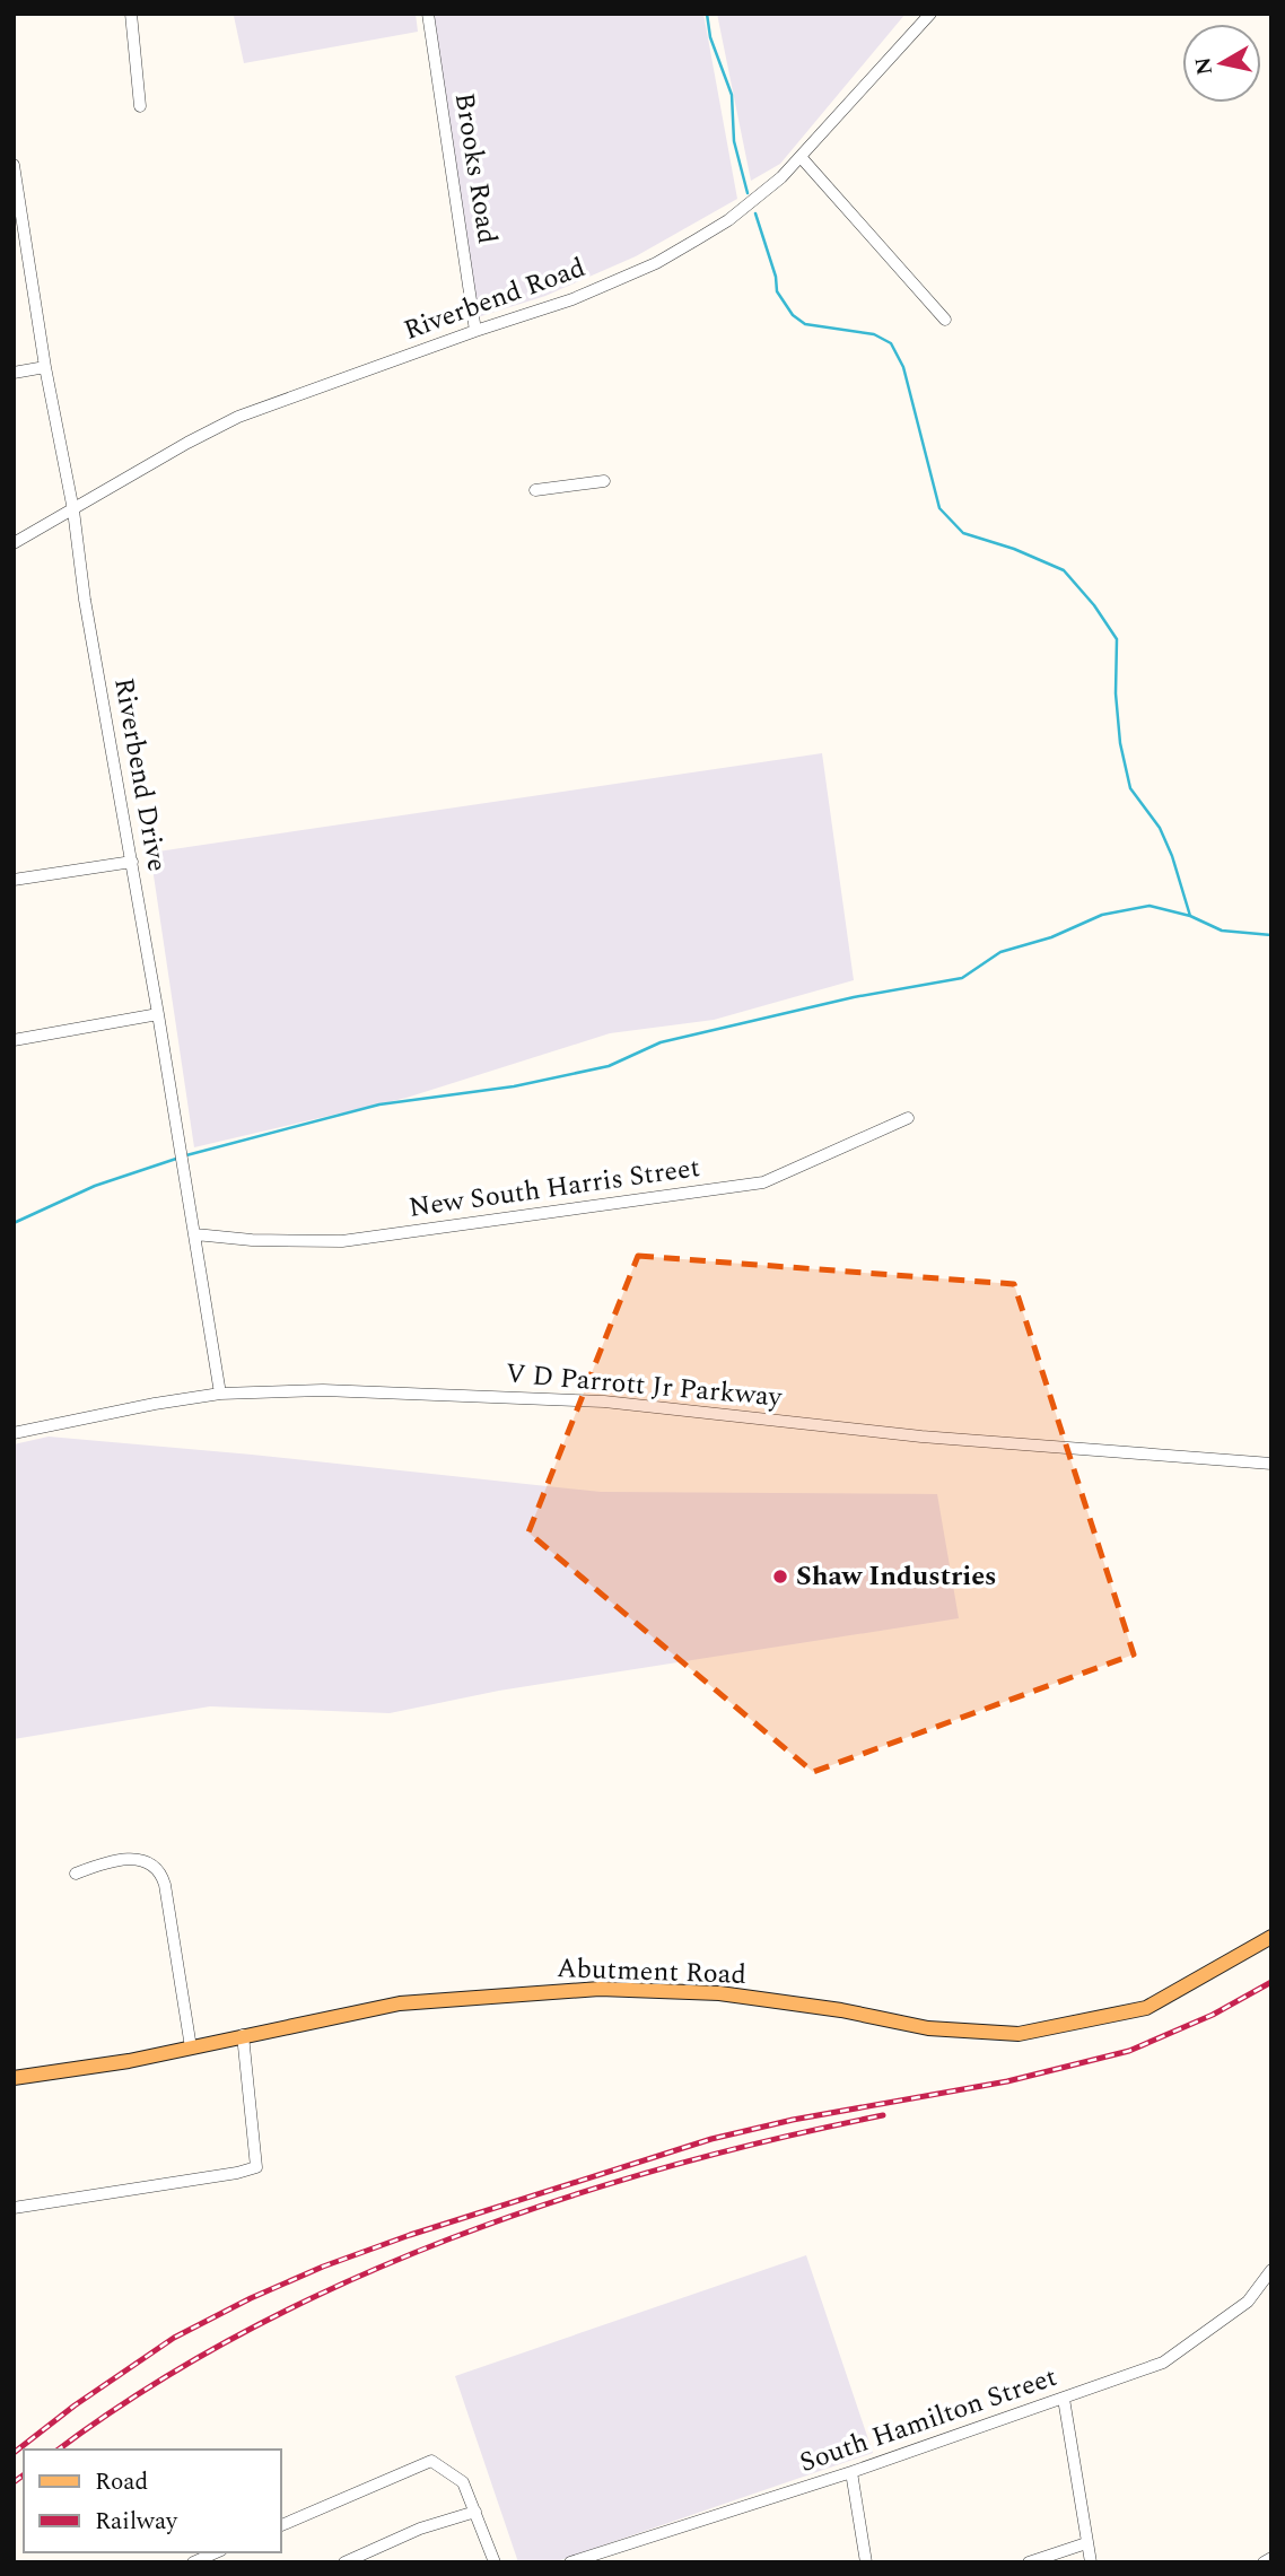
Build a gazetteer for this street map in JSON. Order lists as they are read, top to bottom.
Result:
{
  "streets": {
    "main road": ["Abutment Road"],
    "street": [
      "Brooks Road",
      "Riverbend Road",
      "Riverbend Drive",
      "New South Harris Street",
      "V D Parrott Jr Parkway",
      "South Hamilton Street"
    ]
  },
  "crossings": [
    ["Brooks Road", "Riverbend Road"],
    ["Riverbend Road", "Riverbend Drive"],
    ["Riverbend Drive", "New South Harris Street"],
    ["Riverbend Drive", "V D Parrott Jr Parkway"]
  ],
  "places": ["Shaw Industries"],
  "legend": ["Road", "Railway"],
  "north": "left"
}
